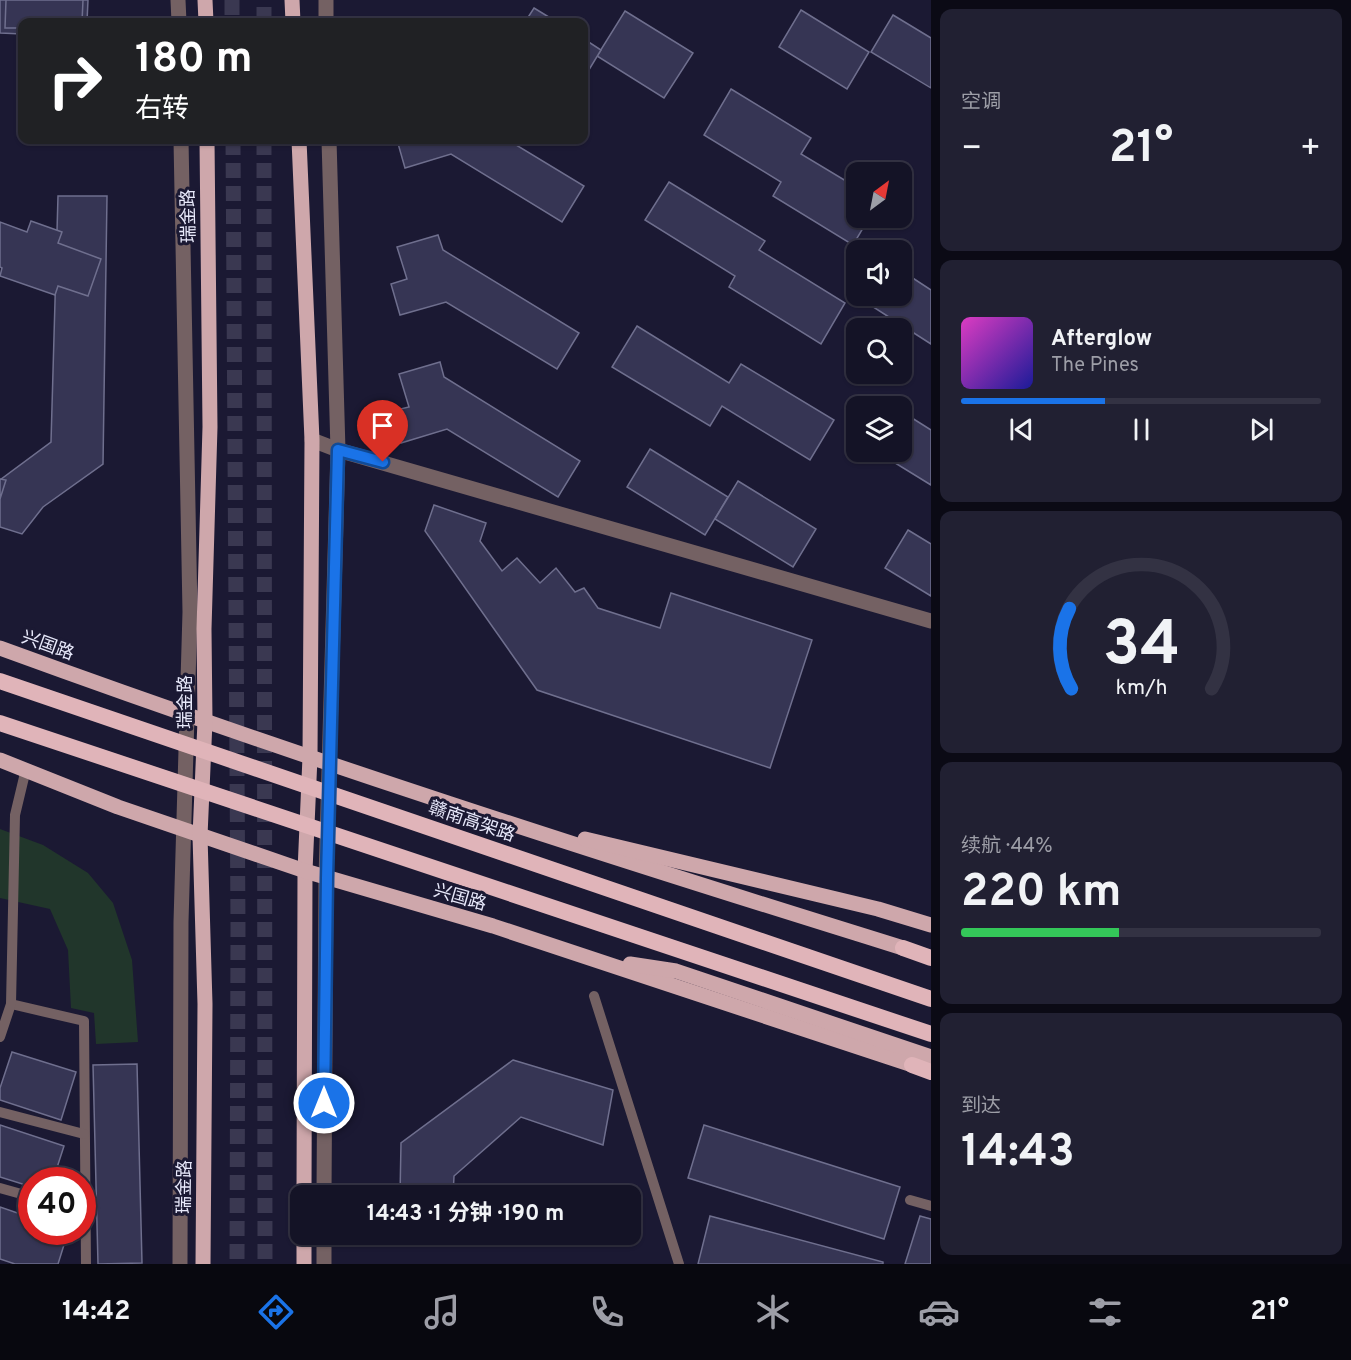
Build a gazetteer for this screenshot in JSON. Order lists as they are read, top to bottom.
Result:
{
  "streets": {
    "highway": ["赣南高架路"],
    "main road": ["瑞金路", "兴国路"]
  },
  "crossings": [
    ["瑞金路", "兴国路"]
  ],
  "north": "top right",
  "page": {
    "tile": [
      "空调",
      ["续航 · 44%", "220 km"],
      ["到达", "14:43"]
    ],
    "turn": ["180 m", "右转"],
    "heat": ["−", "21°", "+"],
    "song": ["Afterglow", "The Pines"],
    "limit": "40",
    "trip": "14:43 · 1 分钟 · 190 m",
    "tabs": ["14:42", "21°"],
    "gauge": ["34", "km/h"]
  }
}
